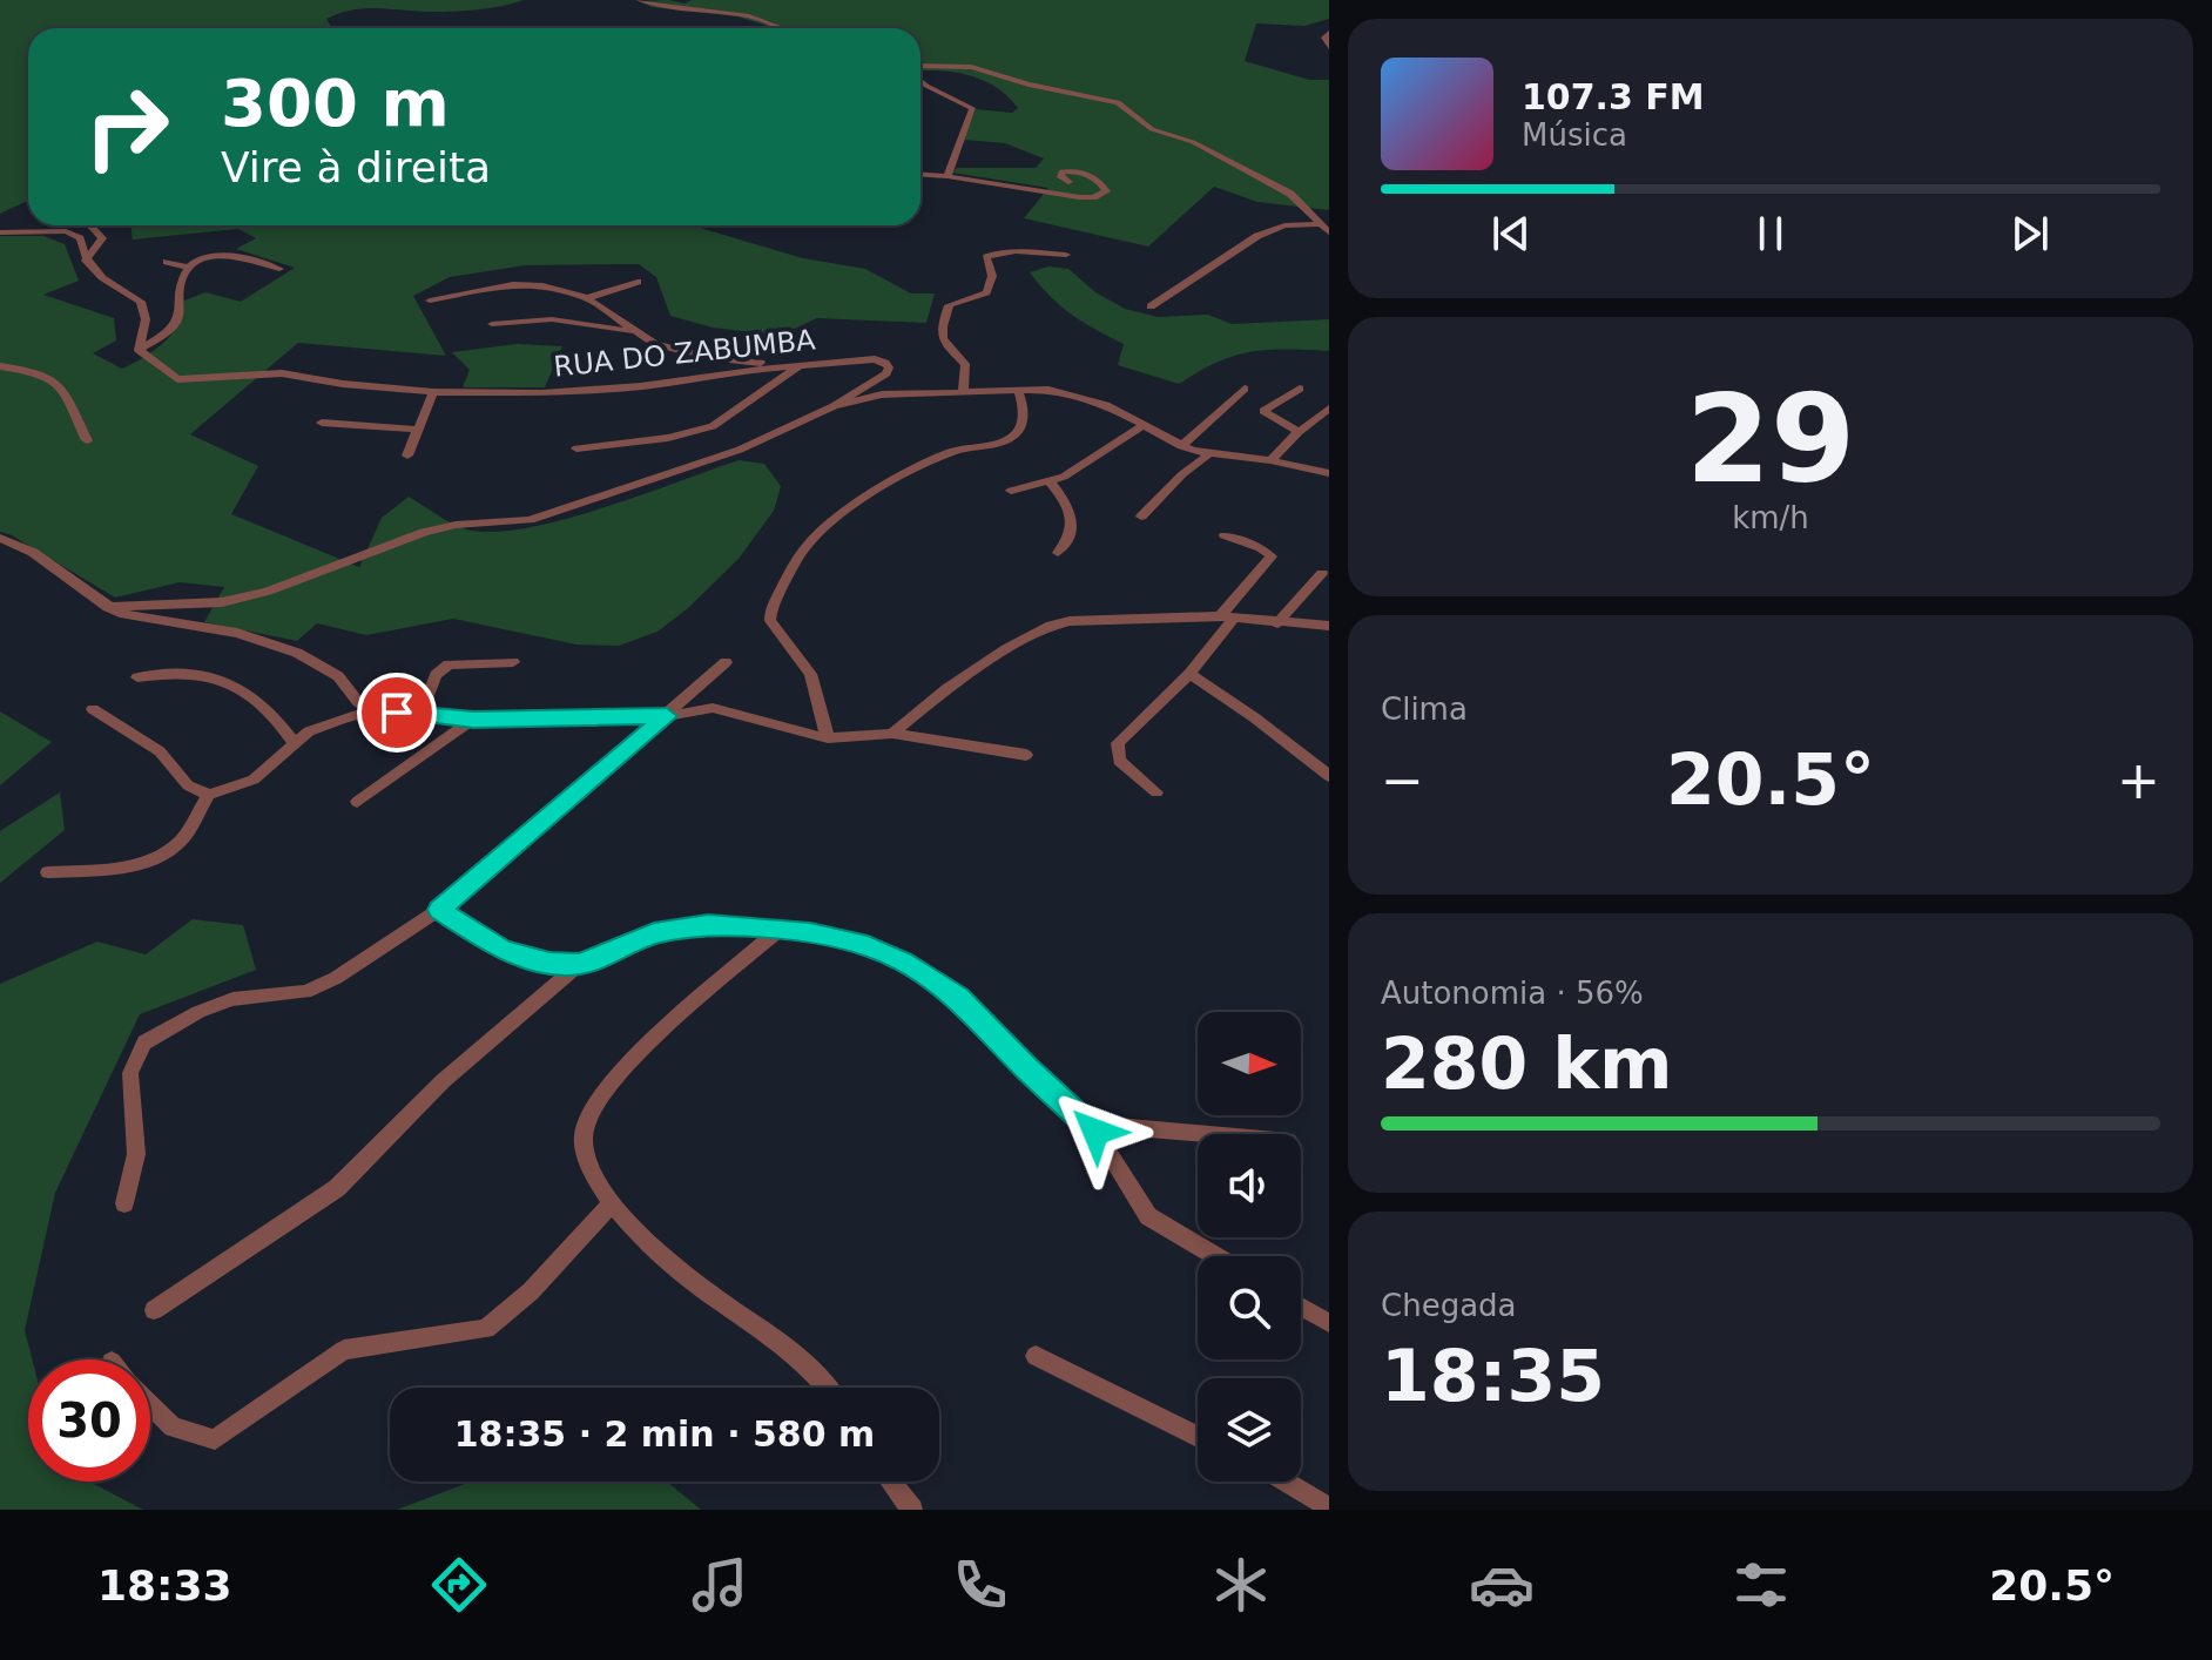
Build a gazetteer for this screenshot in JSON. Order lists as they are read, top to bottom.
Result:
{
  "streets": {
    "street": ["RUA DO ZABUMBA"]
  },
  "north": "right",
  "page": {
    "turn": ["300 m", "Vire à direita"],
    "song": ["107.3 FM", "Música"],
    "tile": [
      ["29", "km/h"],
      "Clima",
      ["Autonomia · 56%", "280 km"],
      ["Chegada", "18:35"]
    ],
    "heat": ["−", "20.5°", "+"],
    "limit": "30",
    "trip": "18:35 · 2 min · 580 m",
    "tabs": ["18:33", "20.5°"]
  }
}
